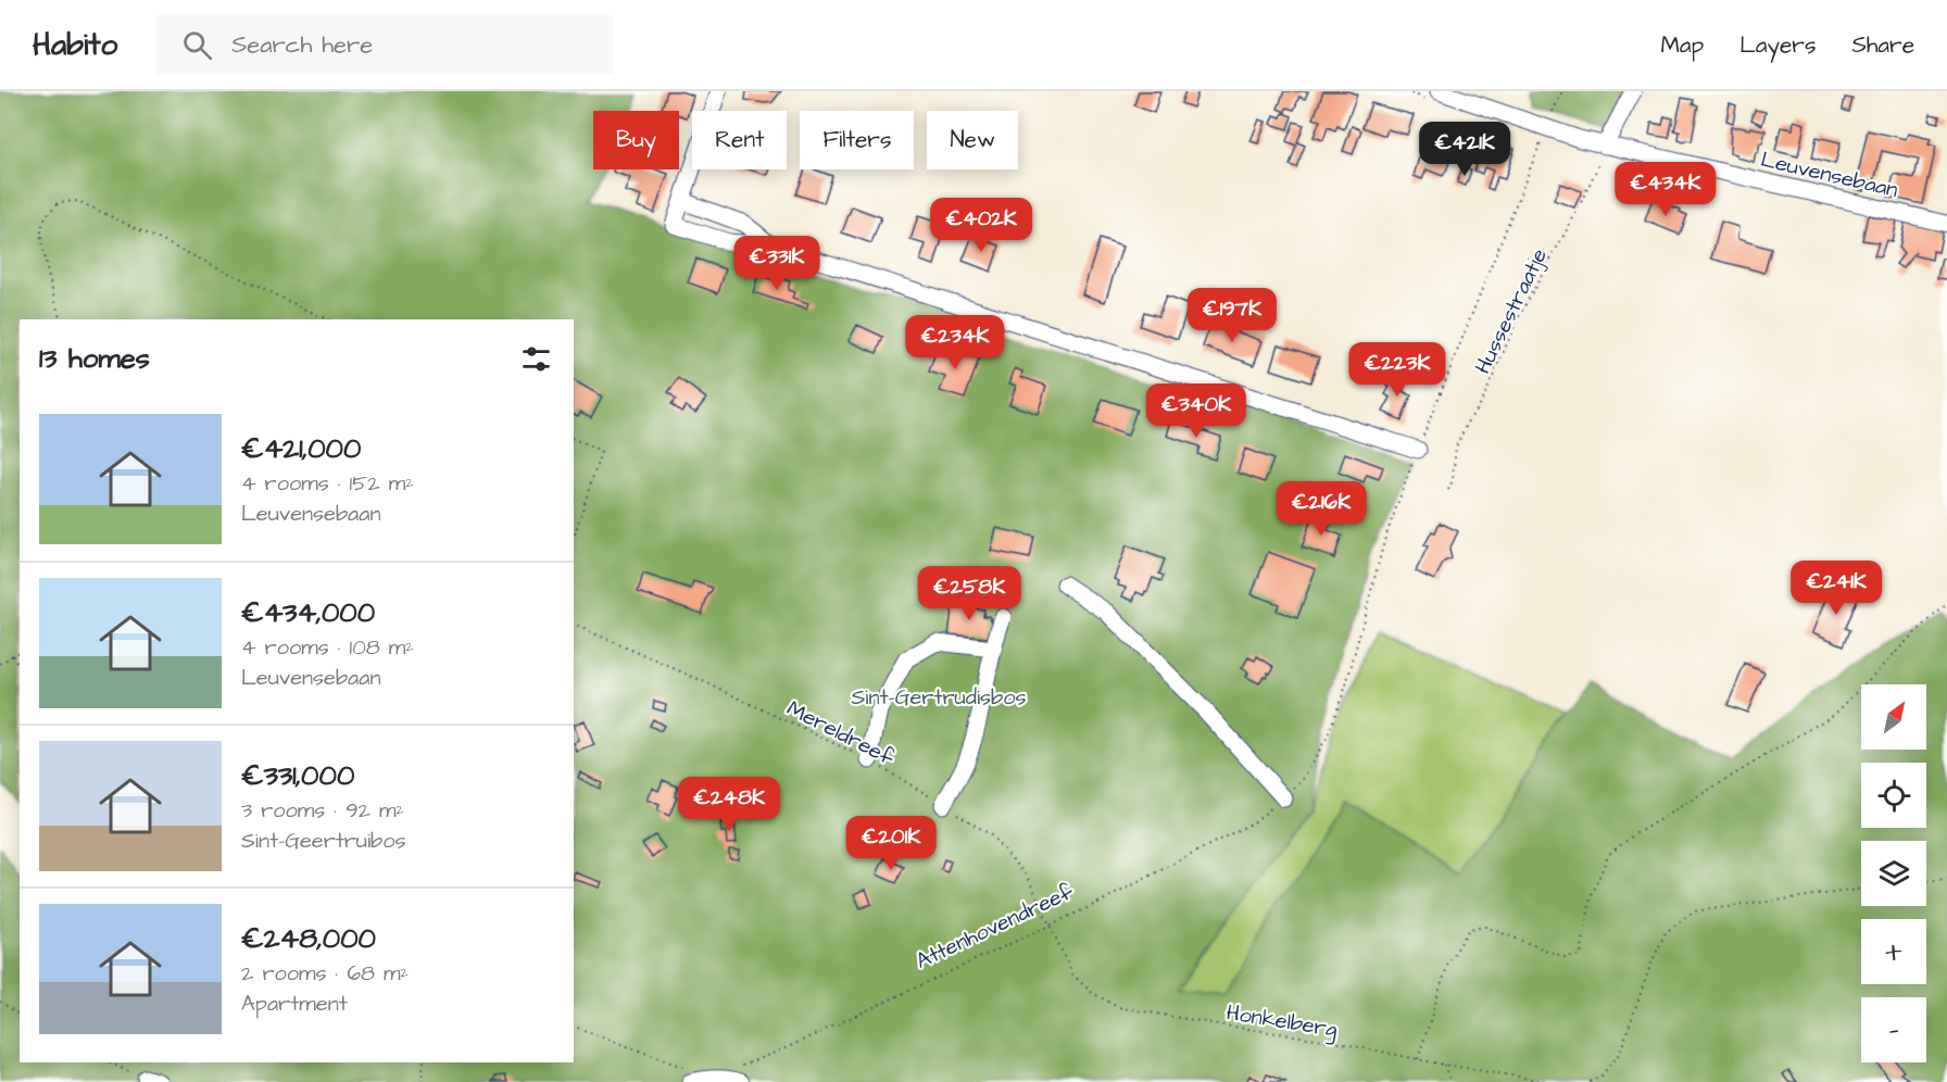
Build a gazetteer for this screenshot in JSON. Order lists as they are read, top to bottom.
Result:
{
  "streets": {
    "street": ["Leuvensebaan"],
    "path": [
      "Hussestraatje",
      "Mereldreef",
      "Attenhovendreef",
      "Honkelberg"
    ]
  },
  "crossings": [
    ["Leuvensebaan", "Hussestraatje"],
    ["Mereldreef", "Attenhovendreef"],
    ["Mereldreef", "Honkelberg"],
    ["Attenhovendreef", "Honkelberg"]
  ],
  "parks": ["Sint-Gertrudisbos"],
  "north": "top right",
  "page": {
    "header": "Habito",
    "search": "Search here",
    "nav": ["Map", "Layers", "Share"],
    "chip": [
      "Buy",
      "Rent",
      "Filters",
      "New"
    ],
    "price": [
      "€421K",
      "€434K",
      "€402K",
      "€331K",
      "€197K",
      "€234K",
      "€223K",
      "€340K",
      "€216K",
      "€241K",
      "€258K",
      "€248K",
      "€201K"
    ],
    "heading": "13 homes",
    "list": [
      {
        "name": "€421,000",
        "note": "4 rooms · 152 m² · Leuvensebaan"
      },
      {
        "name": "€434,000",
        "note": "4 rooms · 108 m² · Leuvensebaan"
      },
      {
        "name": "€331,000",
        "note": "3 rooms · 92 m² · Sint-Geertruibos"
      },
      {
        "name": "€248,000",
        "note": "2 rooms · 68 m² · Apartment"
      }
    ],
    "map_buttons": ["+", "−"]
  }
}
